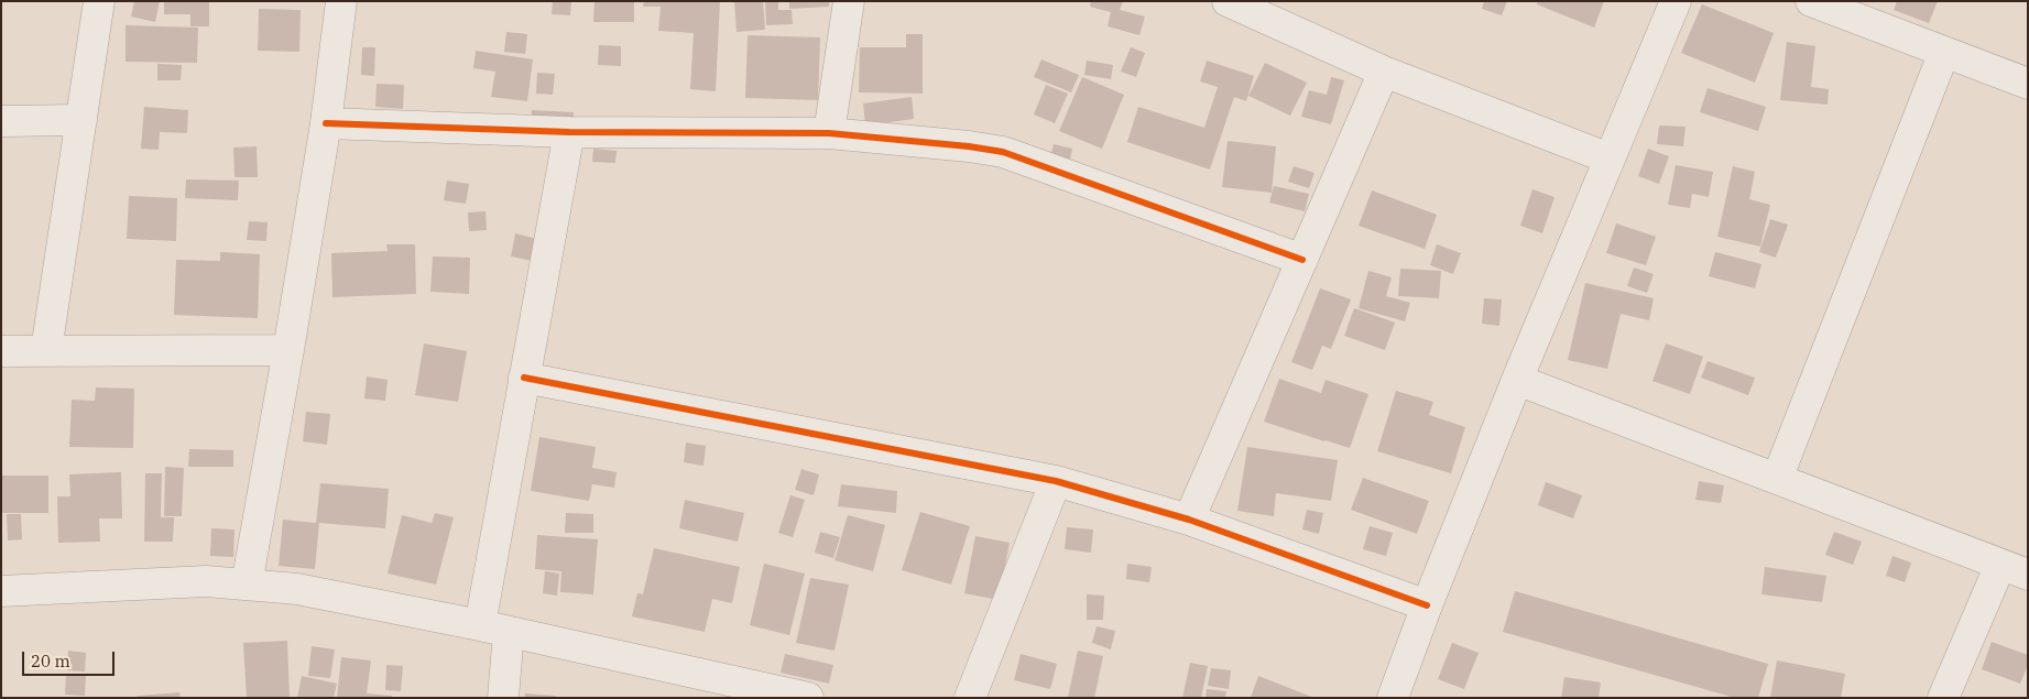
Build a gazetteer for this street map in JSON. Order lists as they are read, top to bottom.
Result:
{
  "scale_bar": "20 m"
}
